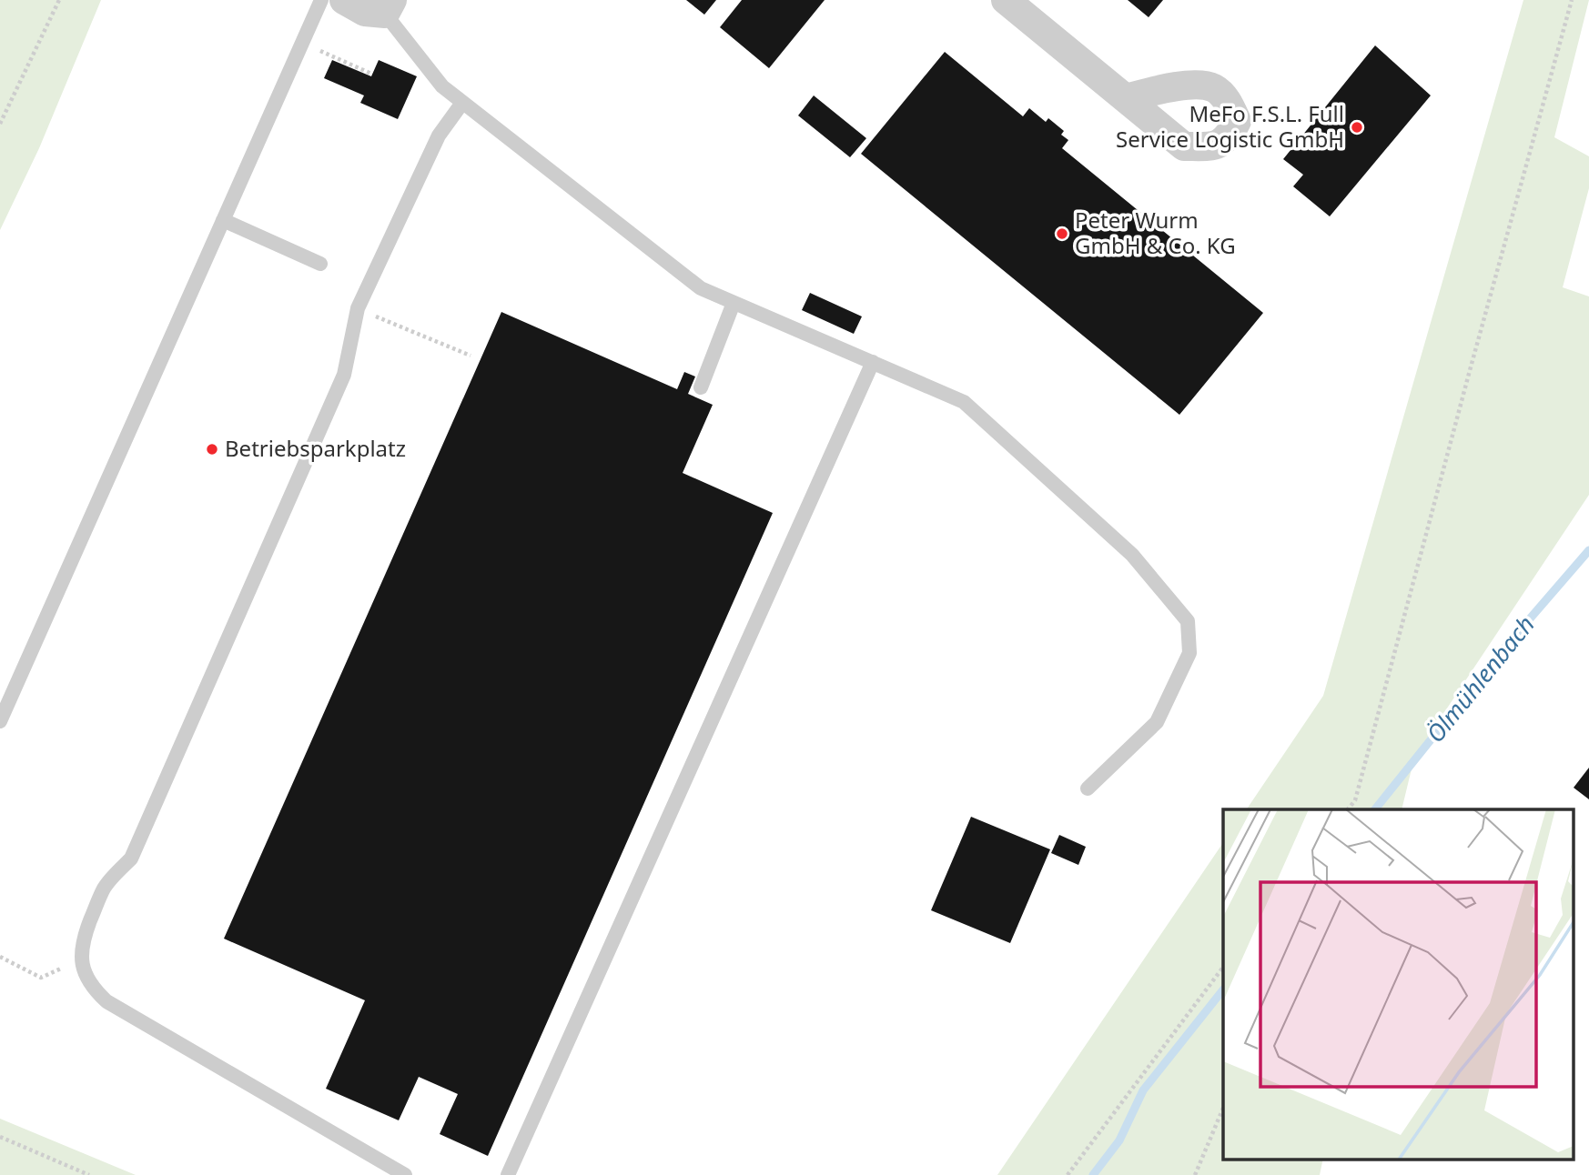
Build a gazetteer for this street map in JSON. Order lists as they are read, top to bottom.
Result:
{
  "water": ["Ölmühlenbach"],
  "places": ["MeFo F.S.L. Full Service Logistic GmbH", "Peter Wurm GmbH & Co. KG", "Betriebsparkplatz"]
}
